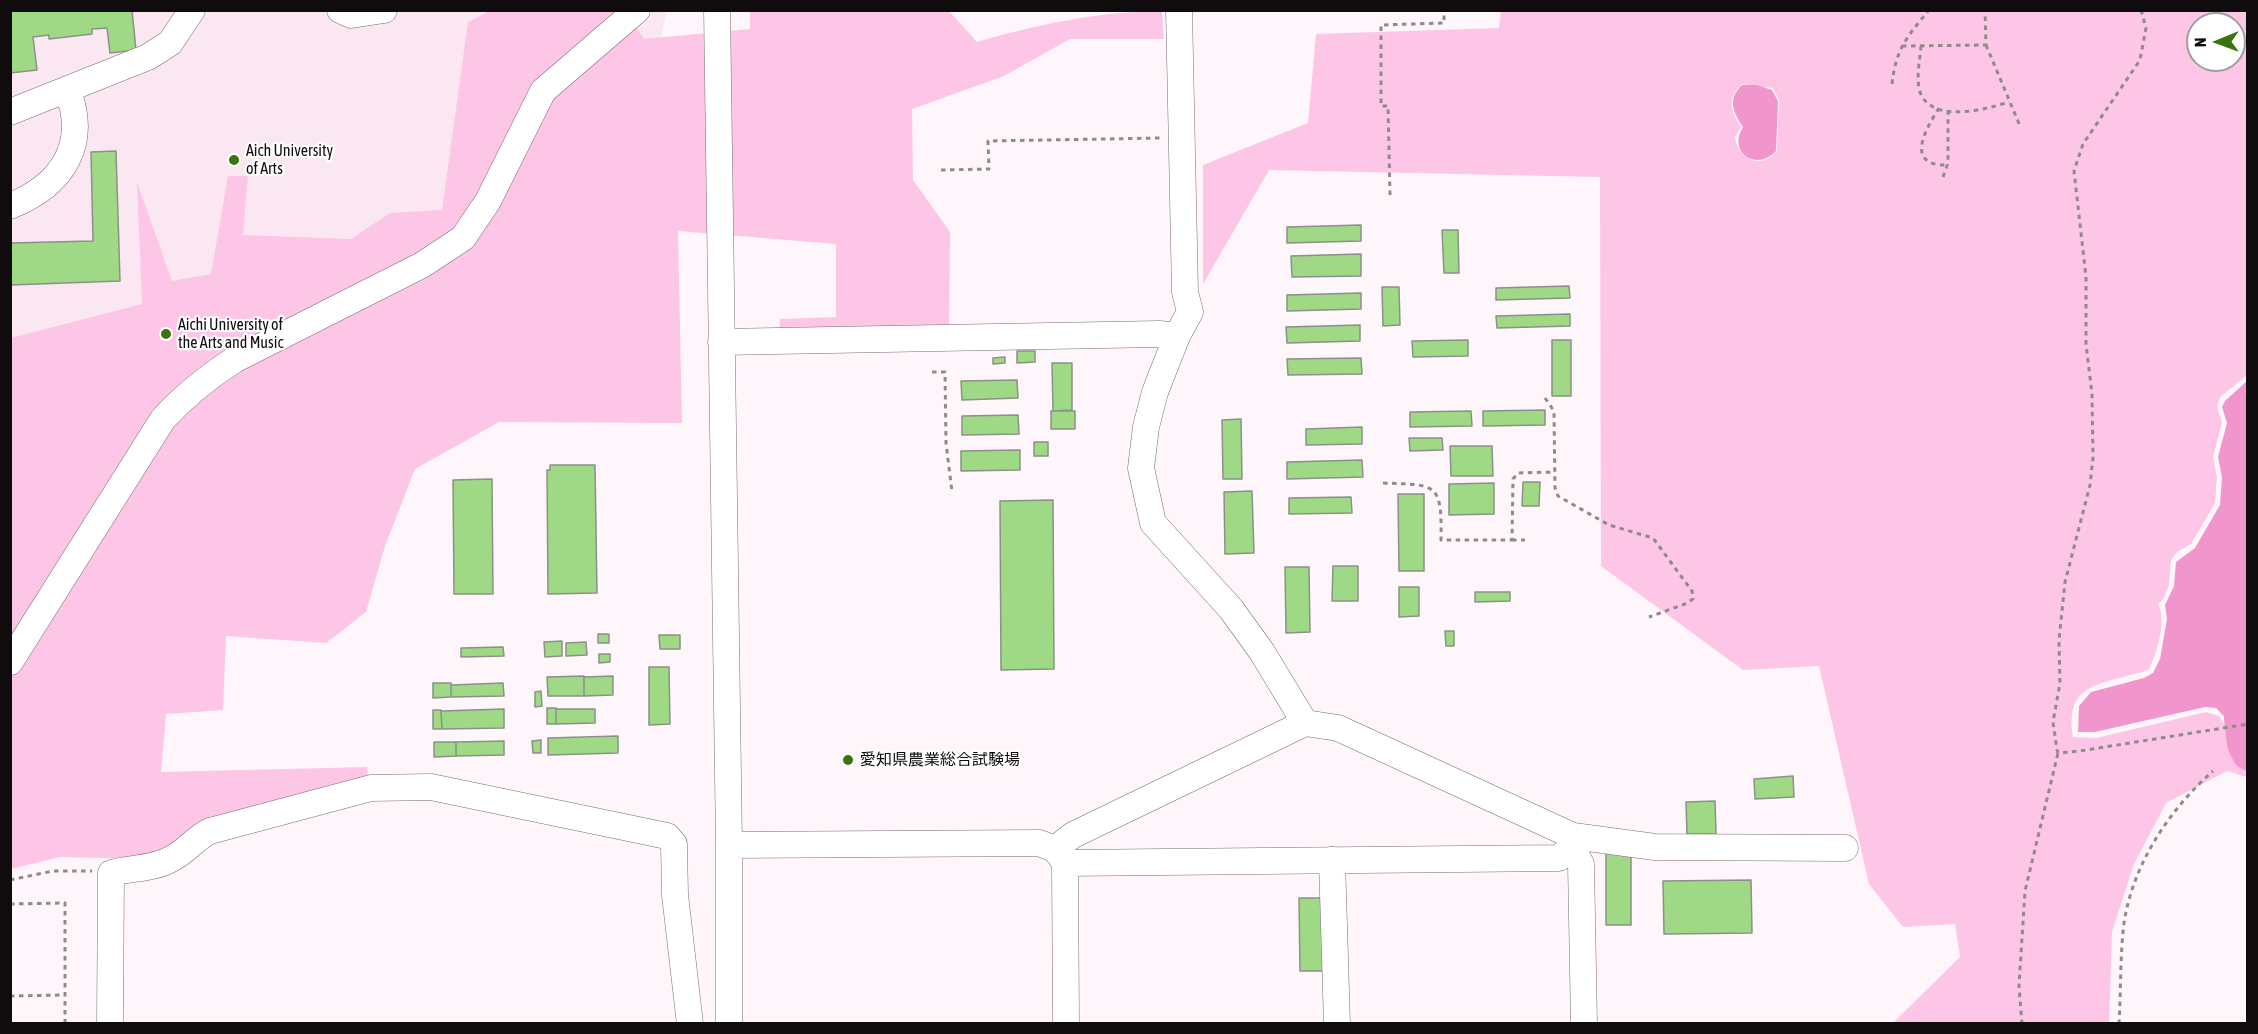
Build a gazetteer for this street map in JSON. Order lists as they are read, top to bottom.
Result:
{
  "places": ["Aich University of Arts", "Aichi University of the Arts and Music", "愛知県農業総合試験場"],
  "north": "left"
}
